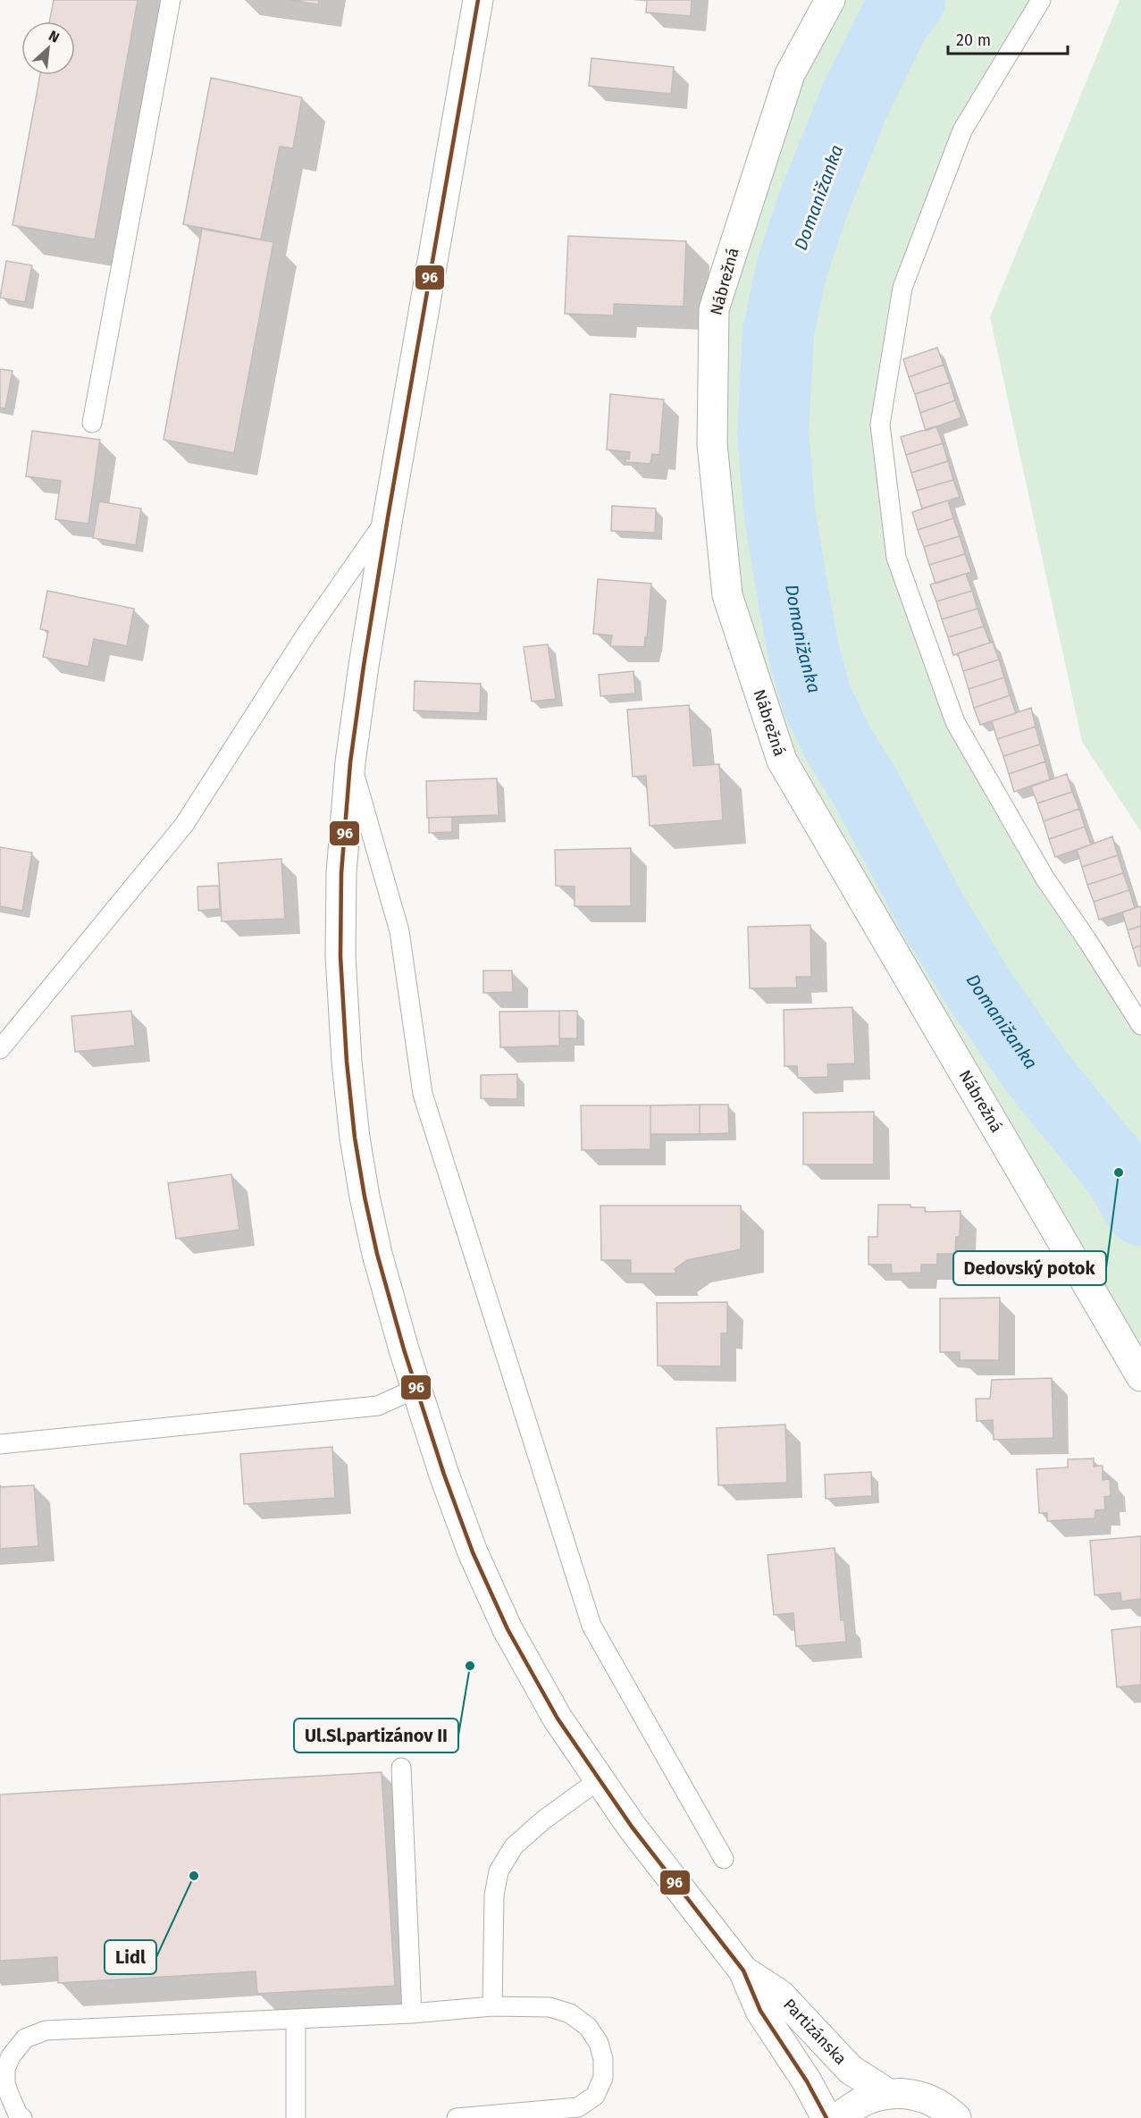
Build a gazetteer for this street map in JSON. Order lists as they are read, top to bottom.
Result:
{
  "streets": {
    "main road": ["Nábrežná", "Partizánska"]
  },
  "water": ["Domanižanka"],
  "places": ["Dedovský potok", "Ul.Sl.partizánov II", "Lidl"],
  "lines": ["transit line 96"],
  "scale_bar": "20 m",
  "north": "top right"
}
